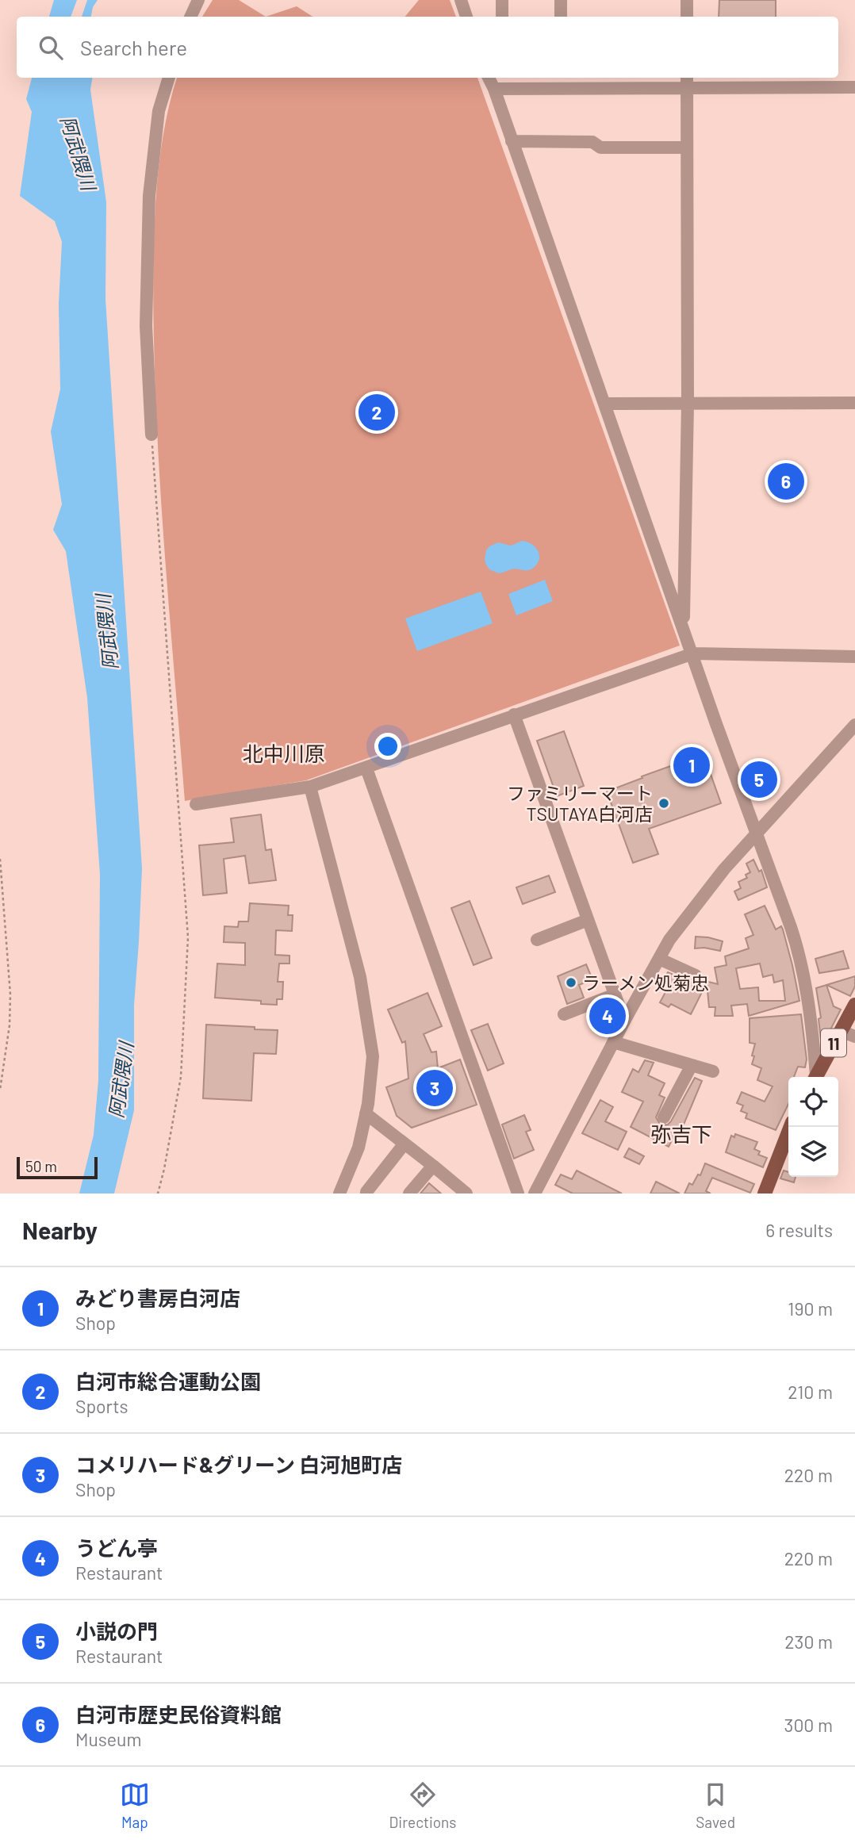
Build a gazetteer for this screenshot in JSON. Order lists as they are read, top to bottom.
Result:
{
  "streets": {
    "main road": ["11"]
  },
  "districts": ["北中川原", "弥吉下"],
  "water": ["阿武隈川"],
  "places": ["ファミリーマート TSUTAYA白河店", "ラーメン処菊忠"],
  "scale_bar": "50 m",
  "page": {
    "search": "Search here",
    "pins": [
      "2",
      "6",
      "1",
      "5",
      "4",
      "3"
    ],
    "scale": "50 m",
    "heading": ["Nearby", "6 results"],
    "list": [
      {
        "mark": "1",
        "name": "みどり書房白河店",
        "note": "Shop",
        "value": "190 m"
      },
      {
        "mark": "2",
        "name": "白河市総合運動公園",
        "note": "Sports",
        "value": "210 m"
      },
      {
        "mark": "3",
        "name": "コメリハード&グリーン 白河旭町店",
        "note": "Shop",
        "value": "220 m"
      },
      {
        "mark": "4",
        "name": "うどん亭",
        "note": "Restaurant",
        "value": "220 m"
      },
      {
        "mark": "5",
        "name": "小説の門",
        "note": "Restaurant",
        "value": "230 m"
      },
      {
        "mark": "6",
        "name": "白河市歴史民俗資料館",
        "note": "Museum",
        "value": "300 m"
      }
    ],
    "nav": ["Map", "Directions", "Saved"]
  }
}
